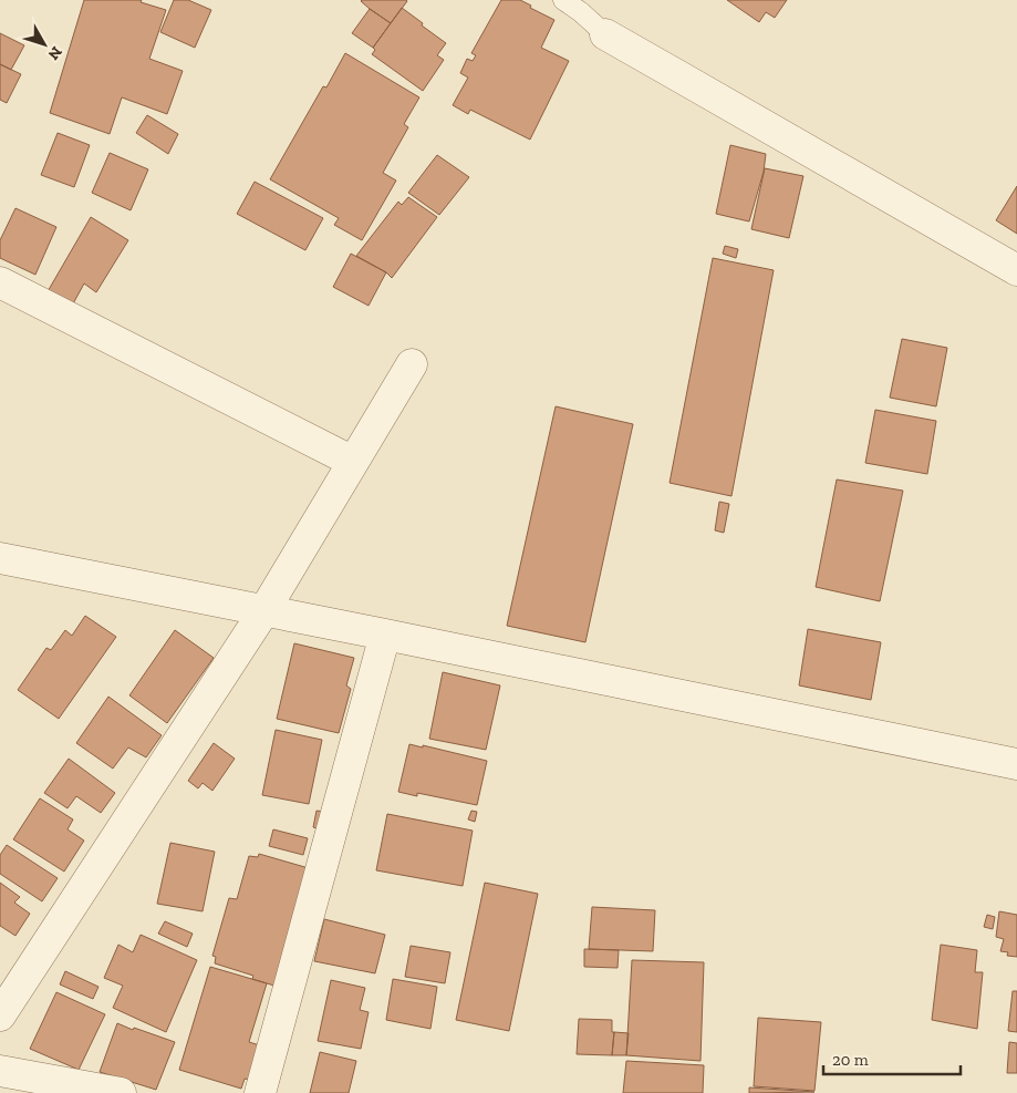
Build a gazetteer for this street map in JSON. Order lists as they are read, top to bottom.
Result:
{
  "scale_bar": "20 m",
  "north": "bottom right"
}
